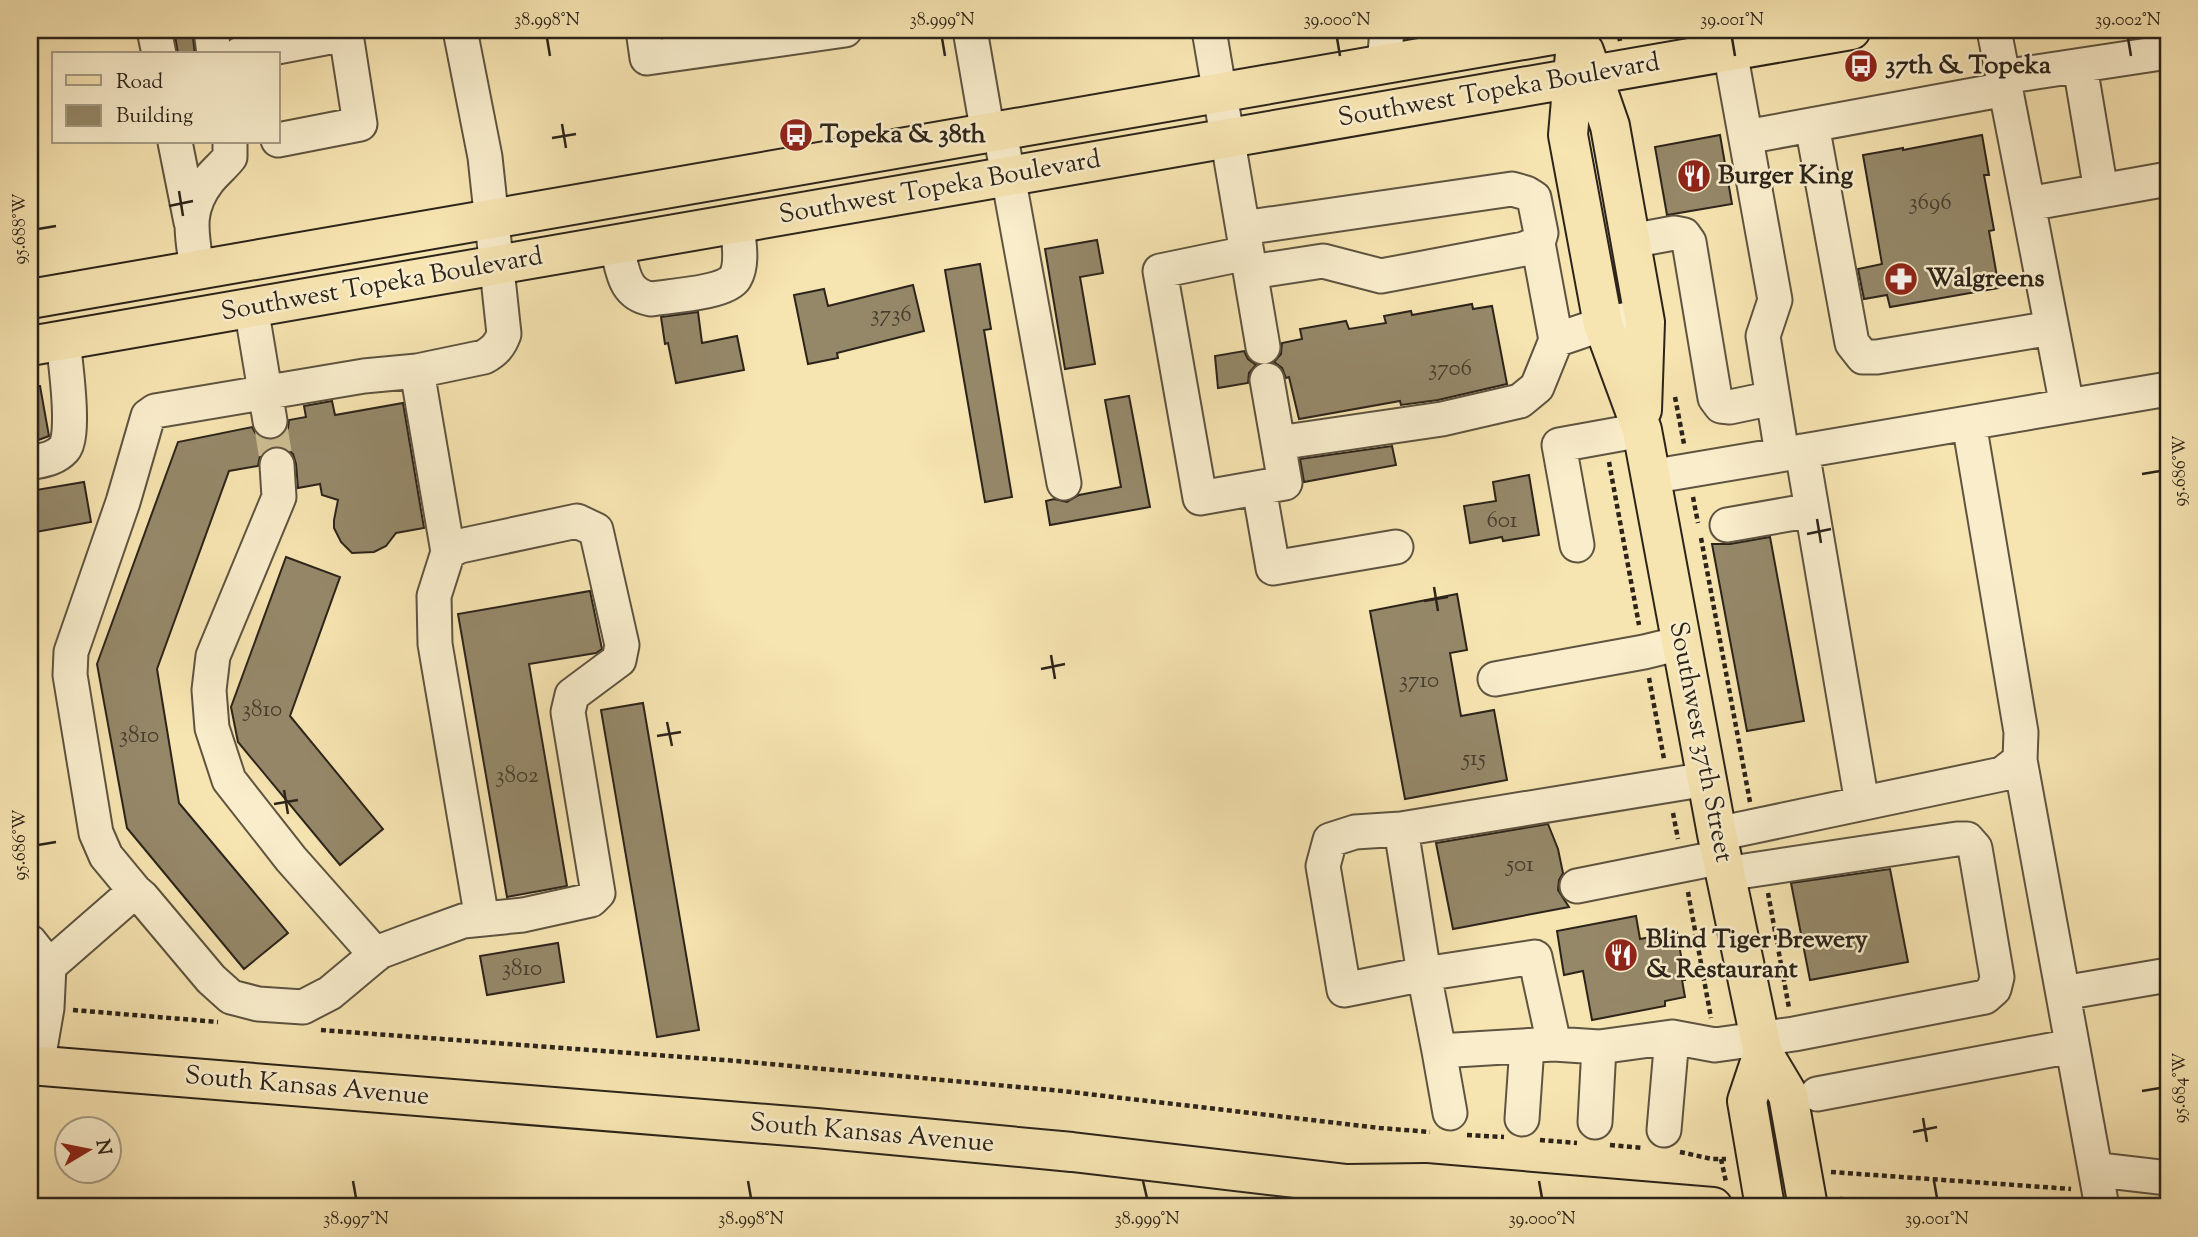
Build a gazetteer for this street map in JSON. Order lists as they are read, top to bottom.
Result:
{
  "streets": {
    "main road": ["Southwest Topeka Boulevard", "Southwest 37th Street", "South Kansas Avenue"]
  },
  "crossings": [
    ["Southwest Topeka Boulevard", "Southwest 37th Street"]
  ],
  "places": {
    "bus stop": ["37th & Topeka", "Topeka & 38th"],
    "restaurant": ["Burger King", "Blind Tiger Brewery & Restaurant"],
    "pharmacy": ["Walgreens"]
  },
  "house_numbers": [
    "3696",
    "3736",
    "3706",
    "601",
    "3710",
    "3810",
    "3810",
    "515",
    "3802",
    "501",
    "3810"
  ],
  "legend": ["Road", "Building"],
  "north": "right",
  "coordinates": [
    "38.998°N",
    "38.999°N",
    "39.000°N",
    "39.001°N",
    "39.002°N",
    "95.688°W",
    "95.686°W",
    "95.684°W",
    "38.997°N"
  ]
}
